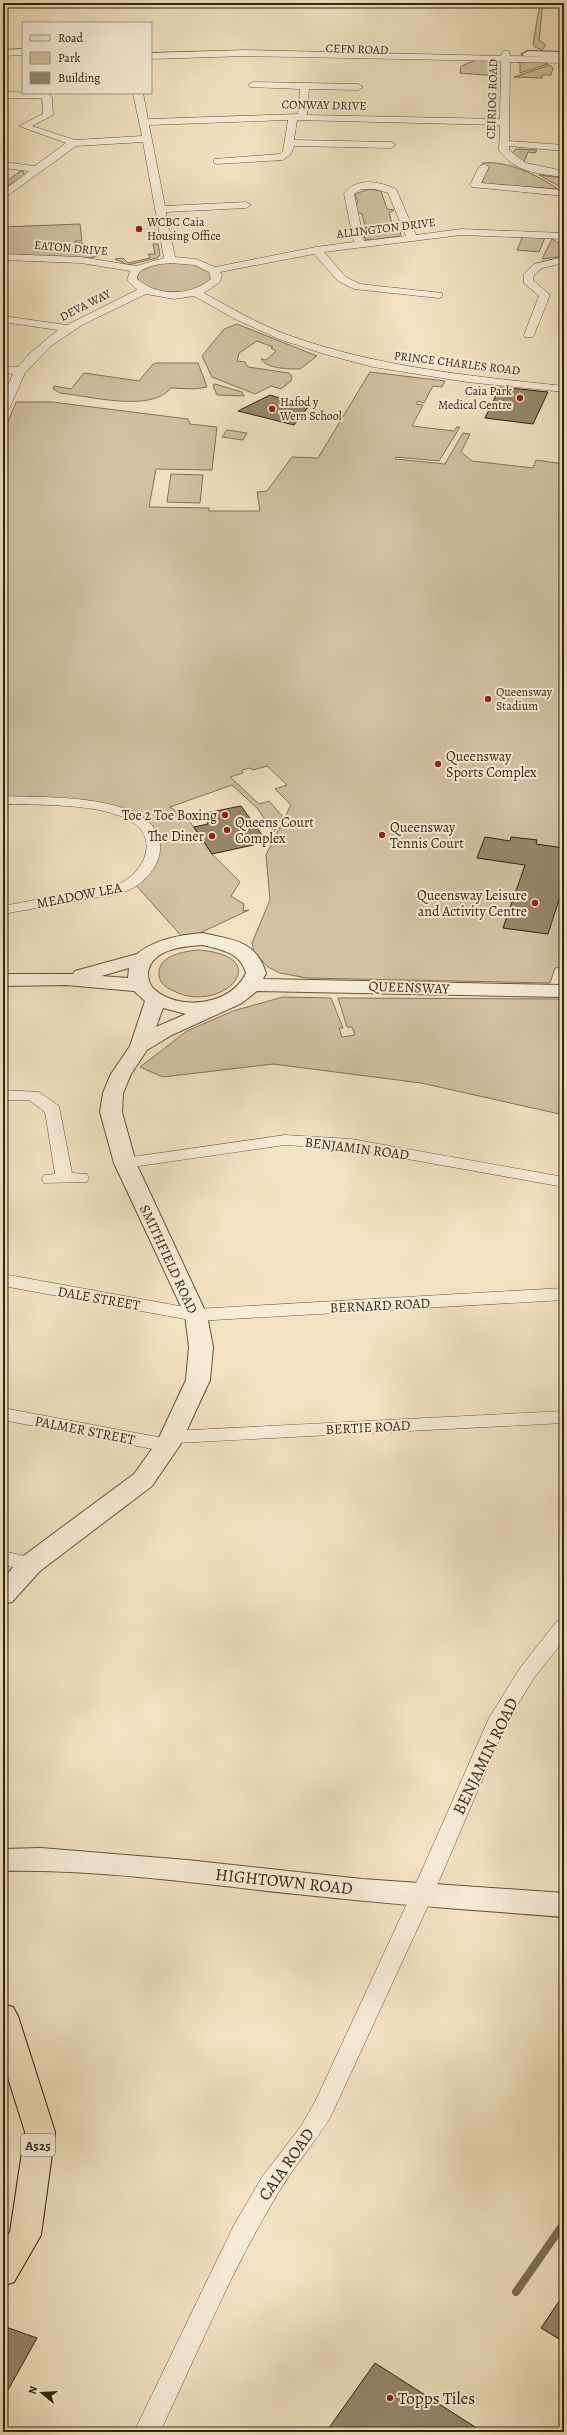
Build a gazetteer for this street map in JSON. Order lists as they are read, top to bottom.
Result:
{
  "streets": {
    "main road": ["A525"],
    "street": [
      "CEFN ROAD",
      "CEIRIOG ROAD",
      "CONWAY DRIVE",
      "ALLINGTON DRIVE",
      "EATON DRIVE",
      "DEVA WAY",
      "PRINCE CHARLES ROAD",
      "MEADOW LEA",
      "QUEENSWAY",
      "BENJAMIN ROAD",
      "SMITHFIELD ROAD",
      "DALE STREET",
      "BERNARD ROAD",
      "BERTIE ROAD",
      "PALMER STREET",
      "HIGHTOWN ROAD",
      "CAIA ROAD"
    ]
  },
  "crossings": [
    ["CEFN ROAD", "CEIRIOG ROAD"],
    ["CEIRIOG ROAD", "CONWAY DRIVE"],
    ["QUEENSWAY", "SMITHFIELD ROAD"],
    ["BENJAMIN ROAD", "SMITHFIELD ROAD"],
    ["BENJAMIN ROAD", "HIGHTOWN ROAD"],
    ["BENJAMIN ROAD", "CAIA ROAD"],
    ["SMITHFIELD ROAD", "DALE STREET"],
    ["SMITHFIELD ROAD", "BERNARD ROAD"],
    ["SMITHFIELD ROAD", "BERTIE ROAD"],
    ["SMITHFIELD ROAD", "PALMER STREET"],
    ["DALE STREET", "BERNARD ROAD"],
    ["BERTIE ROAD", "PALMER STREET"],
    ["HIGHTOWN ROAD", "CAIA ROAD"]
  ],
  "places": [
    "WCBC Caia Housing Office",
    "Caia Park Medical Centre",
    "Hafod y Wern School",
    "Queensway Stadium",
    "Queensway Sports Complex",
    "Toe 2 Toe Boxing",
    "Queens Court Complex",
    "Queensway Tennis Court",
    "The Diner",
    "Queensway Leisure and Activity Centre",
    "Topps Tiles"
  ],
  "legend": ["Road", "Park", "Building"],
  "north": "left"
}
